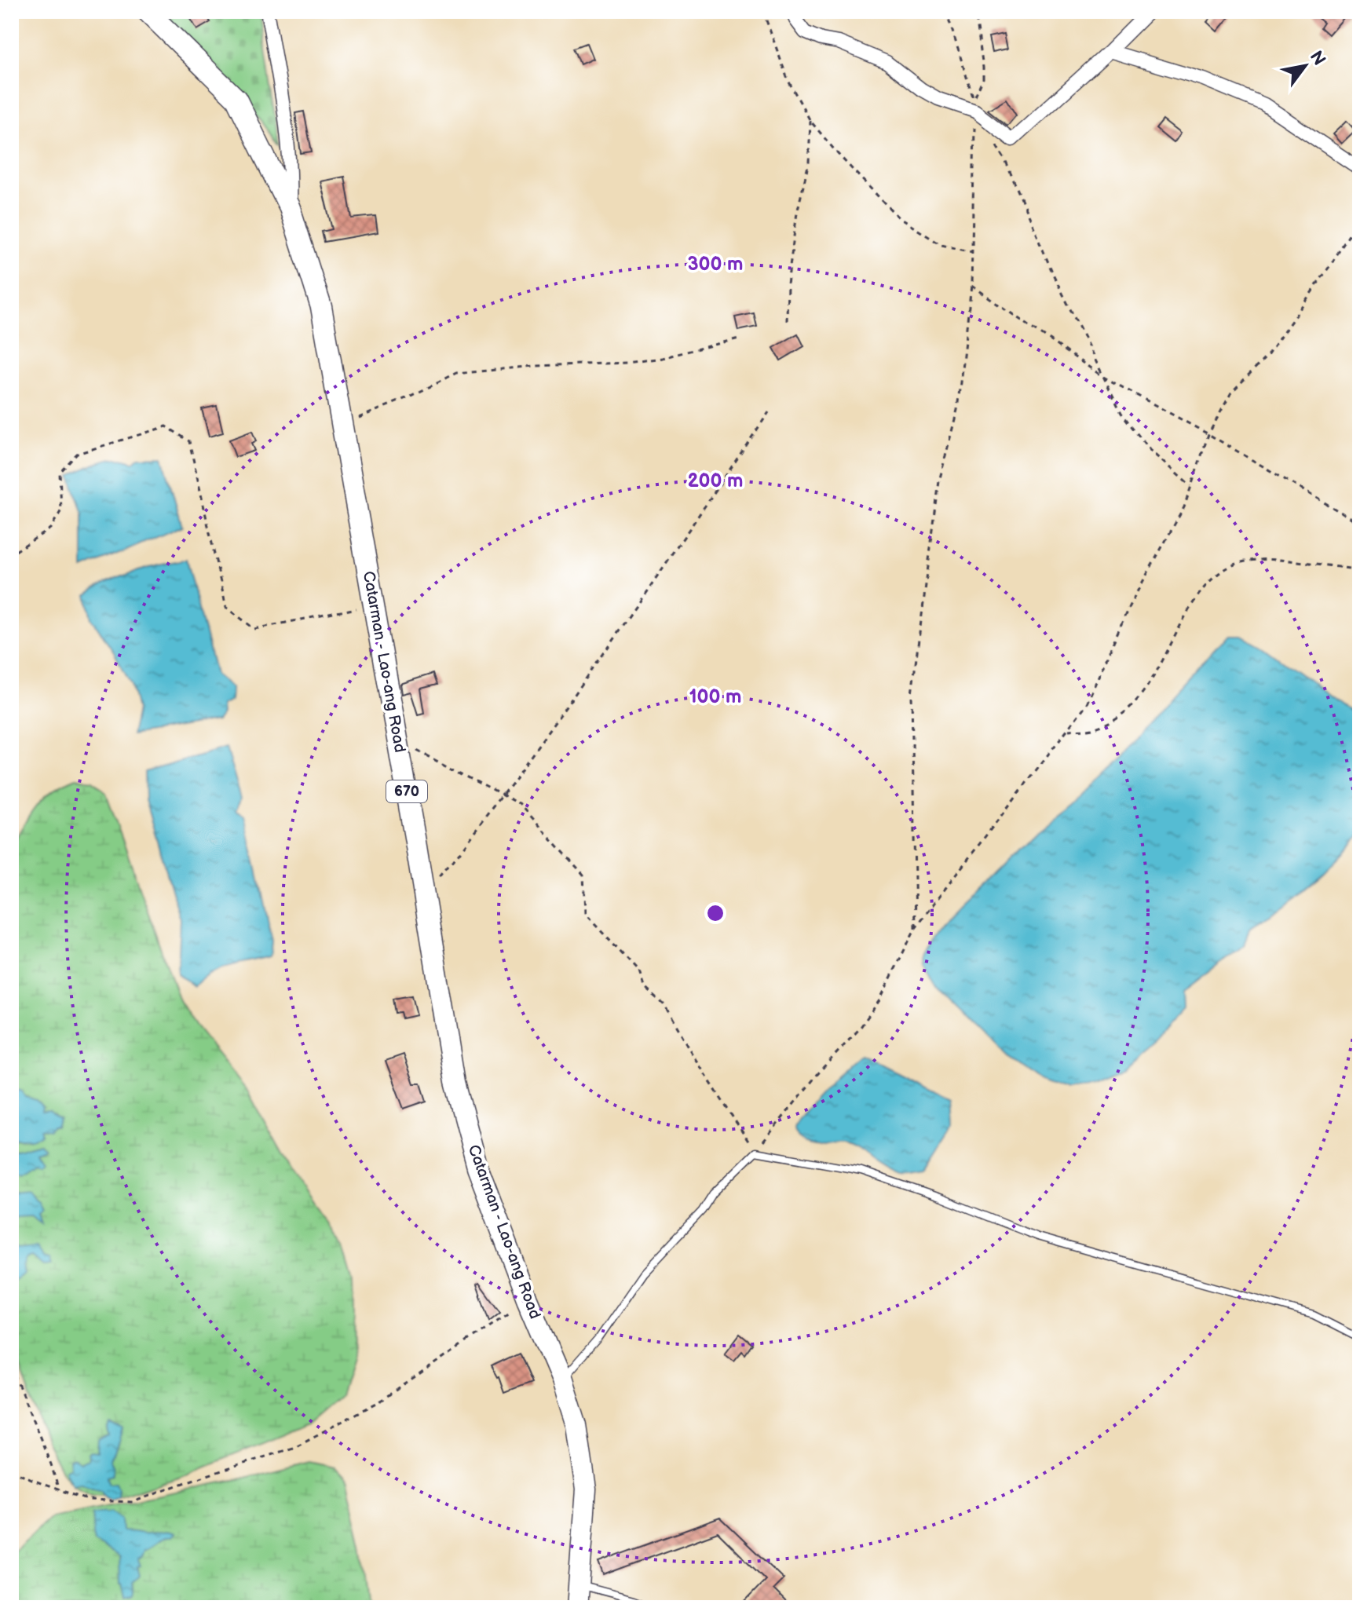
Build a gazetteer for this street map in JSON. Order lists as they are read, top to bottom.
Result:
{
  "streets": {
    "main road": ["Catarman - Lao-ang Road", "670"]
  },
  "north": "top right",
  "rings": ["300 m", "200 m", "100 m"]
}
